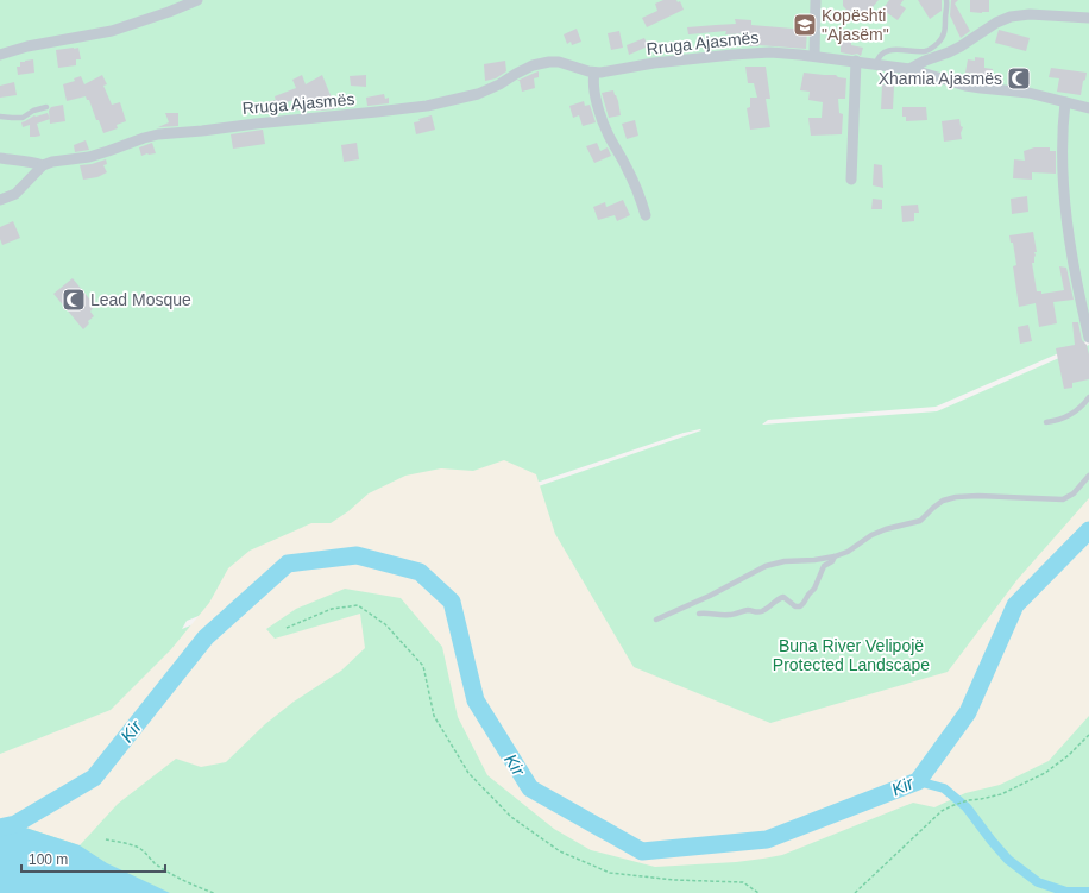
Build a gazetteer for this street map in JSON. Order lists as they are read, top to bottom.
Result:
{
  "streets": {
    "street": ["Rruga Ajasmës"]
  },
  "water": ["Kir"],
  "parks": ["Buna River Velipojë Protected Landscape"],
  "places": {
    "school or university": ["Kopështi \"Ajasëm\""],
    "mosque": ["Xhamia Ajasmës", "Lead Mosque"]
  },
  "scale_bar": "100 m"
}
